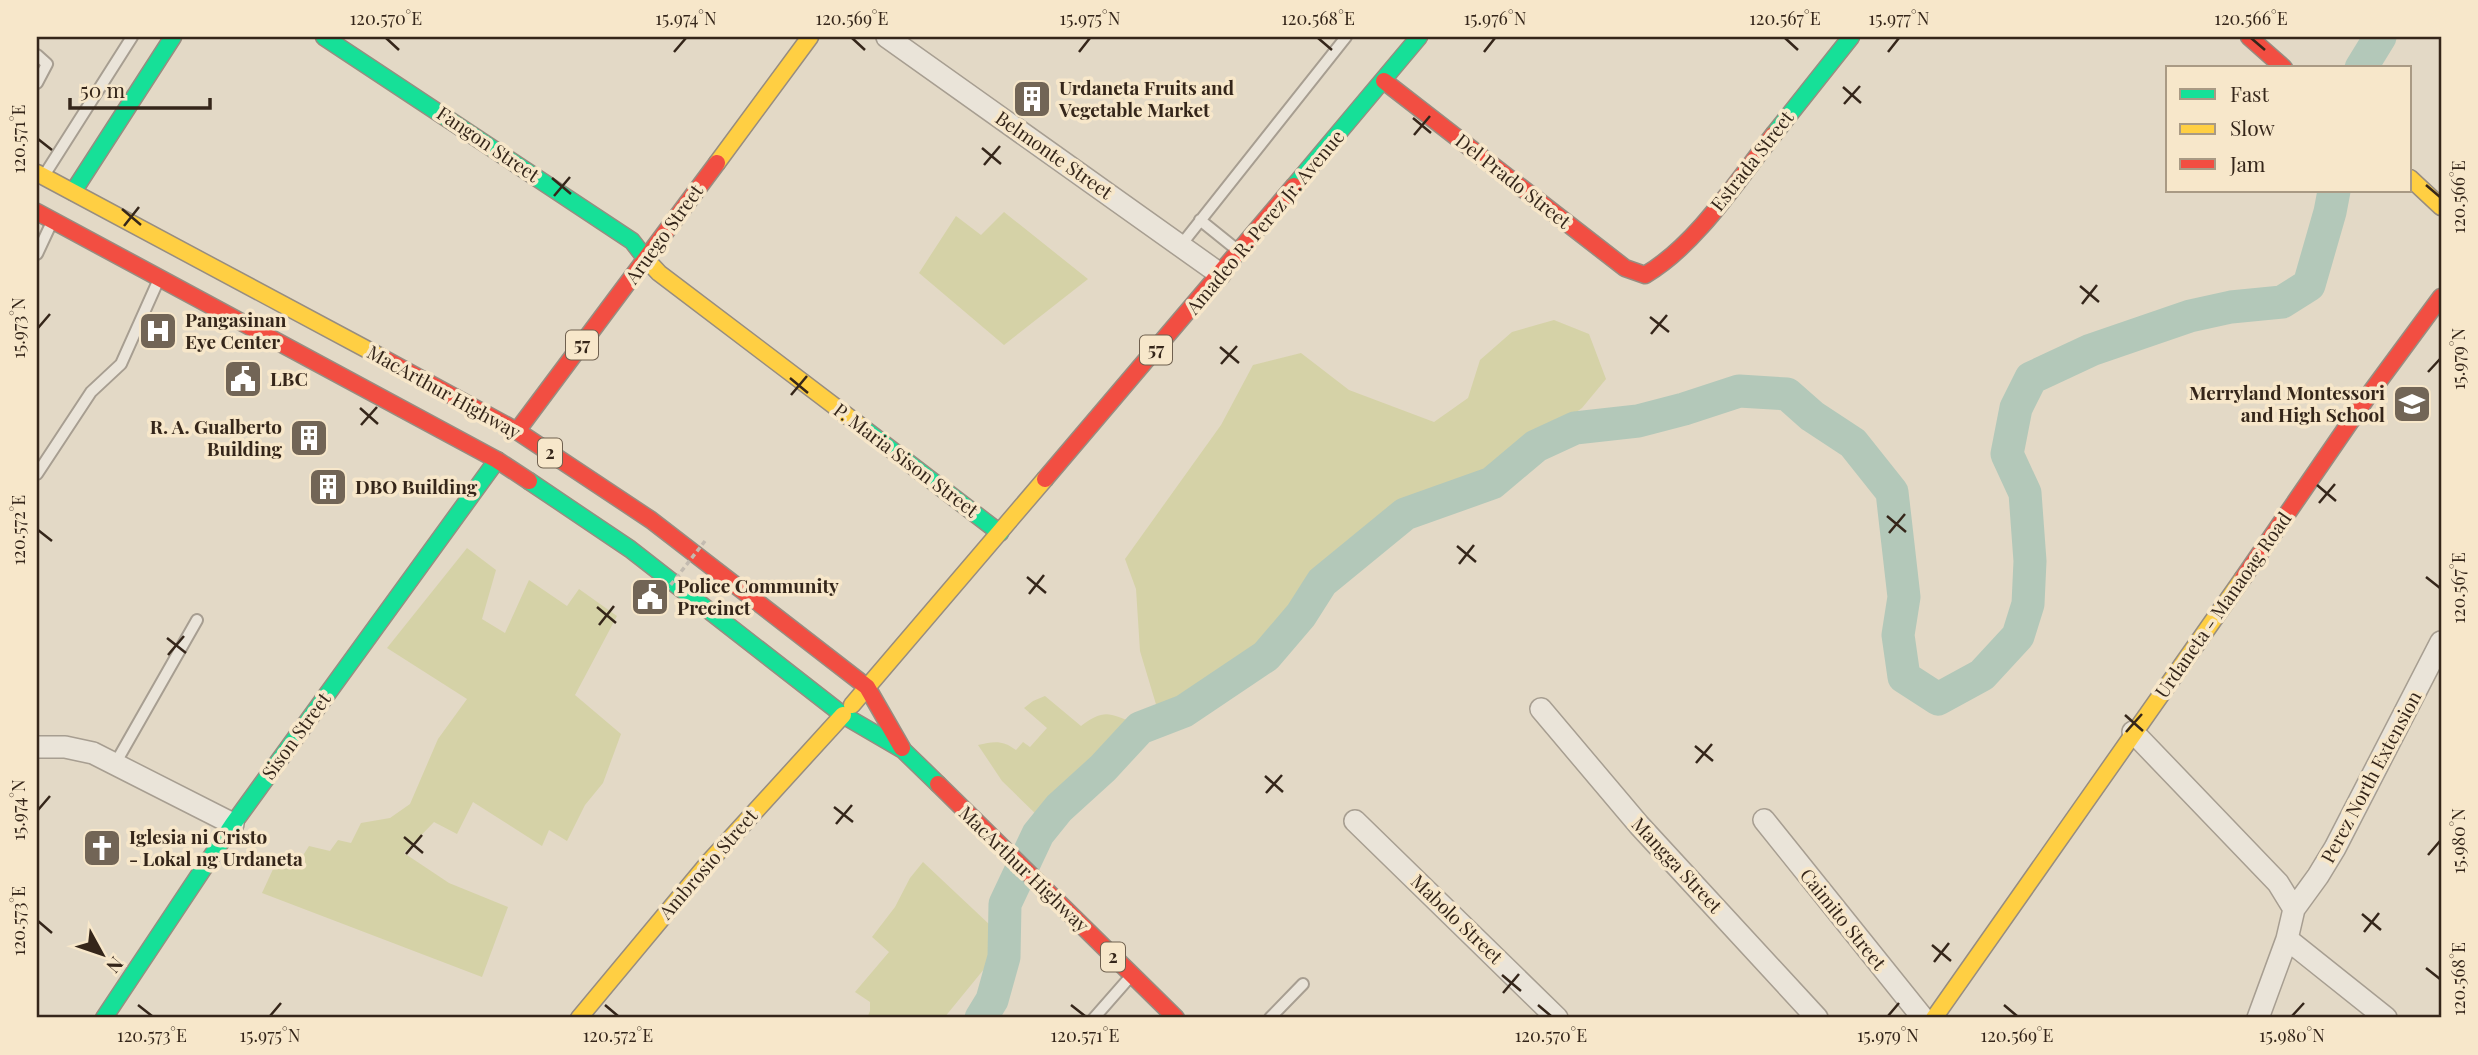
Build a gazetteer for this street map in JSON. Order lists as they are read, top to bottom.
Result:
{
  "streets": {
    "main road": [
      "Fangon Street",
      "Estrada Street",
      "Del Prado Street",
      "Amadeo R. Perez Jr. Avenue",
      "Aruego Street",
      "57",
      "MacArthur Highway",
      "2",
      "P. Maria Sison Street",
      "Urdaneta - Manaoag Road",
      "Sison Street",
      "Ambrosio Street"
    ],
    "street": [
      "Belmonte Street",
      "Perez North Extension",
      "Mangga Street",
      "Mabolo Street",
      "Caimito Street"
    ]
  },
  "crossings": [
    ["Fangon Street", "Aruego Street"],
    ["Fangon Street", "P. Maria Sison Street"],
    ["Belmonte Street", "Amadeo R. Perez Jr. Avenue"],
    ["Estrada Street", "Del Prado Street"],
    ["Del Prado Street", "Amadeo R. Perez Jr. Avenue"],
    ["Amadeo R. Perez Jr. Avenue", "MacArthur Highway"],
    ["Amadeo R. Perez Jr. Avenue", "P. Maria Sison Street"],
    ["Amadeo R. Perez Jr. Avenue", "Ambrosio Street"],
    ["Aruego Street", "MacArthur Highway"],
    ["Aruego Street", "P. Maria Sison Street"],
    ["MacArthur Highway", "Sison Street"],
    ["MacArthur Highway", "Ambrosio Street"]
  ],
  "places": {
    "building": ["Urdaneta Fruits and Vegetable Market", "R. A. Gualberto Building", "DBO Building"],
    "hospital": ["Pangasinan Eye Center"],
    "public building": ["LBC", "Police Community Precinct"],
    "school or university": ["Merryland Montessori and High School"],
    "church": ["Iglesia ni Cristo - Lokal ng Urdaneta"]
  },
  "legend": ["Fast", "Slow", "Jam"],
  "scale_bar": "50 m",
  "north": "bottom right",
  "coordinates": [
    "120.570°E",
    "15.974°N",
    "120.569°E",
    "15.975°N",
    "120.568°E",
    "15.976°N",
    "120.567°E",
    "15.977°N",
    "120.566°E",
    "120.571°E",
    "15.973°N",
    "15.979°N",
    "120.572°E",
    "15.980°N",
    "120.573°E"
  ]
}
